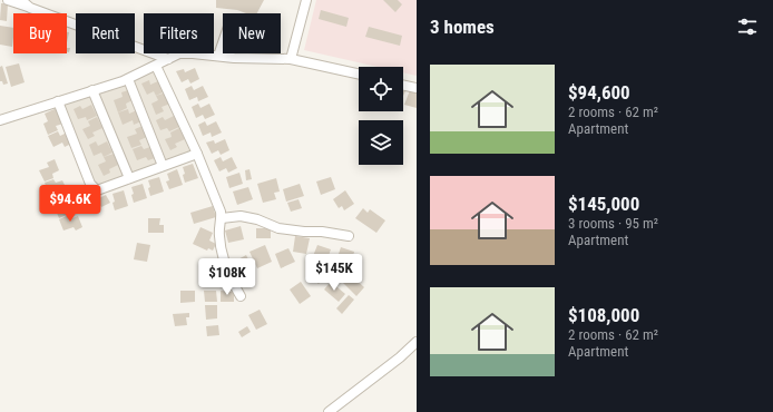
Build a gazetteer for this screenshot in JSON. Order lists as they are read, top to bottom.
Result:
{
  "page": {
    "heading": "3 homes",
    "chip": [
      "Buy",
      "Rent",
      "Filters",
      "New"
    ],
    "list": [
      {
        "name": "$94,600",
        "note": "2 rooms · 62 m² · Apartment"
      },
      {
        "name": "$145,000",
        "note": "3 rooms · 95 m² · Apartment"
      },
      {
        "name": "$108,000",
        "note": "2 rooms · 62 m² · Apartment"
      }
    ],
    "price": ["$94.6K", "$145K", "$108K"]
  }
}
